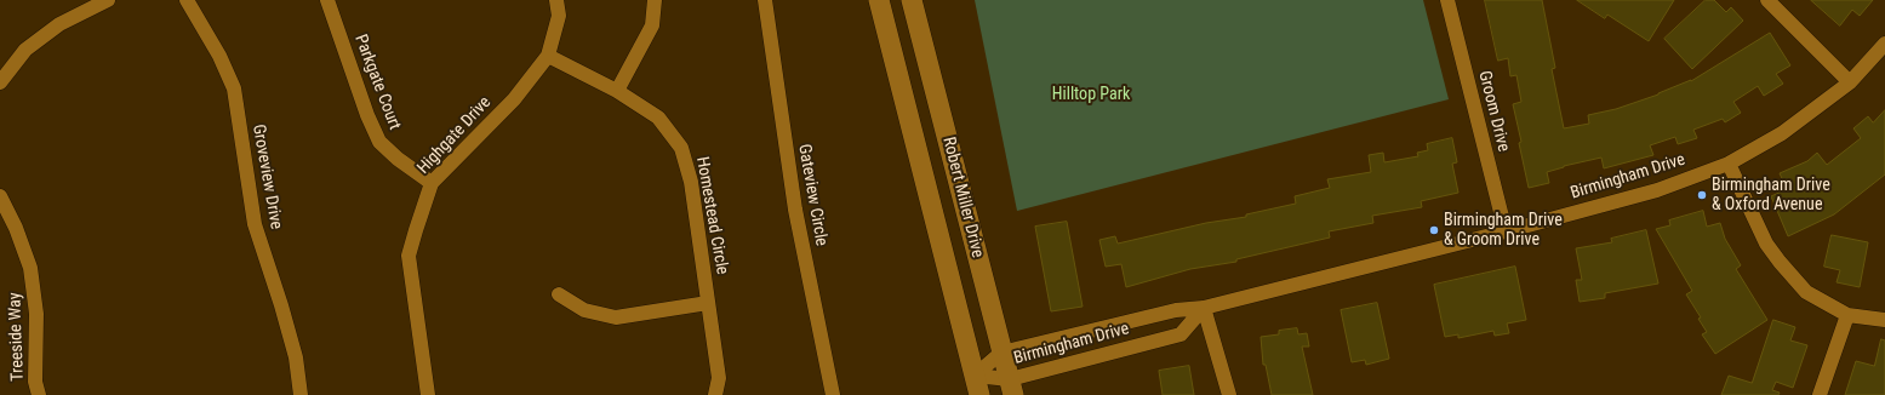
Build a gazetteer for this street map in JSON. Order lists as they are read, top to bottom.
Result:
{
  "streets": {
    "main road": ["Robert Miller Drive"],
    "street": [
      "Parkgate Court",
      "Groom Drive",
      "Highgate Drive",
      "Groveview Drive",
      "Birmingham Drive",
      "Gateview Circle",
      "Homestead Circle",
      "Treeside Way"
    ]
  },
  "crossings": [
    ["Parkgate Court", "Highgate Drive"],
    ["Groom Drive", "Birmingham Drive"],
    ["Highgate Drive", "Homestead Circle"],
    ["Birmingham Drive", "Robert Miller Drive"]
  ],
  "parks": ["Hilltop Park"],
  "places": ["Birmingham Drive & Oxford Avenue", "Birmingham Drive & Groom Drive"]
}
